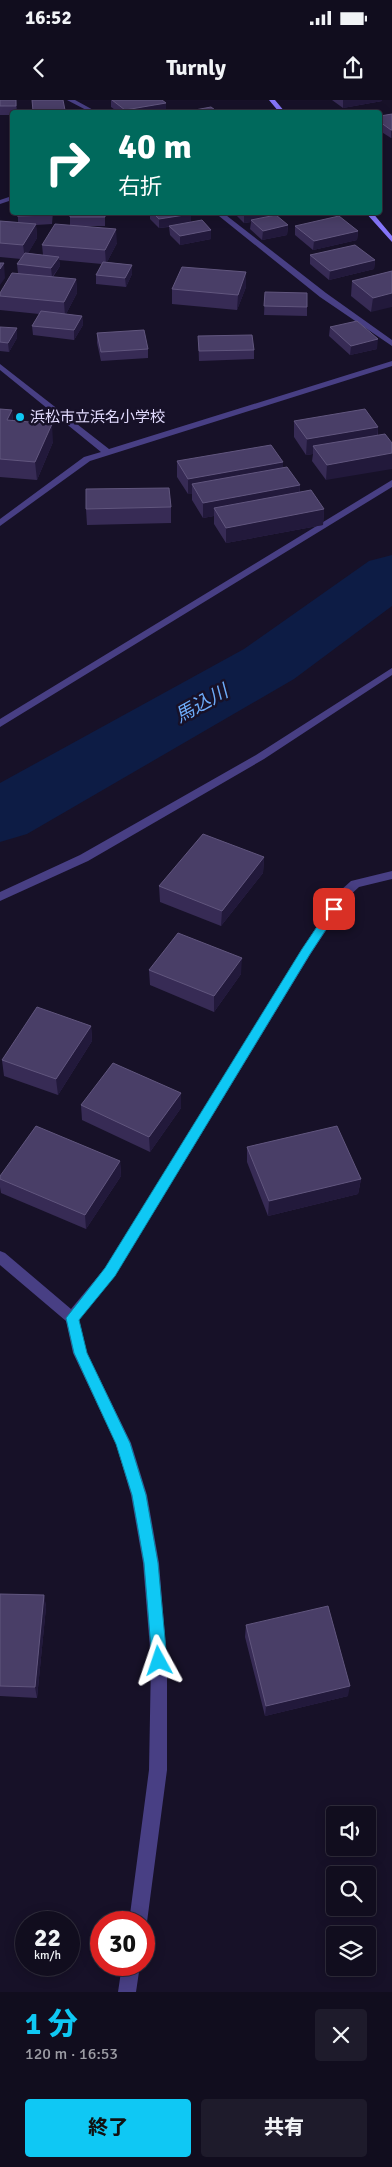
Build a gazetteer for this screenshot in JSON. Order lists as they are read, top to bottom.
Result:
{
  "water": ["馬込川"],
  "places": ["浜松市立浜名小学校"],
  "page": {
    "status": "16:52",
    "header": "Turnly",
    "turn": ["40 m", "右折"],
    "speed": "22 km/h",
    "limit": "30",
    "heading": ["1 分", "120 m · 16:53"],
    "buttons": ["終了", "共有"]
  }
}
